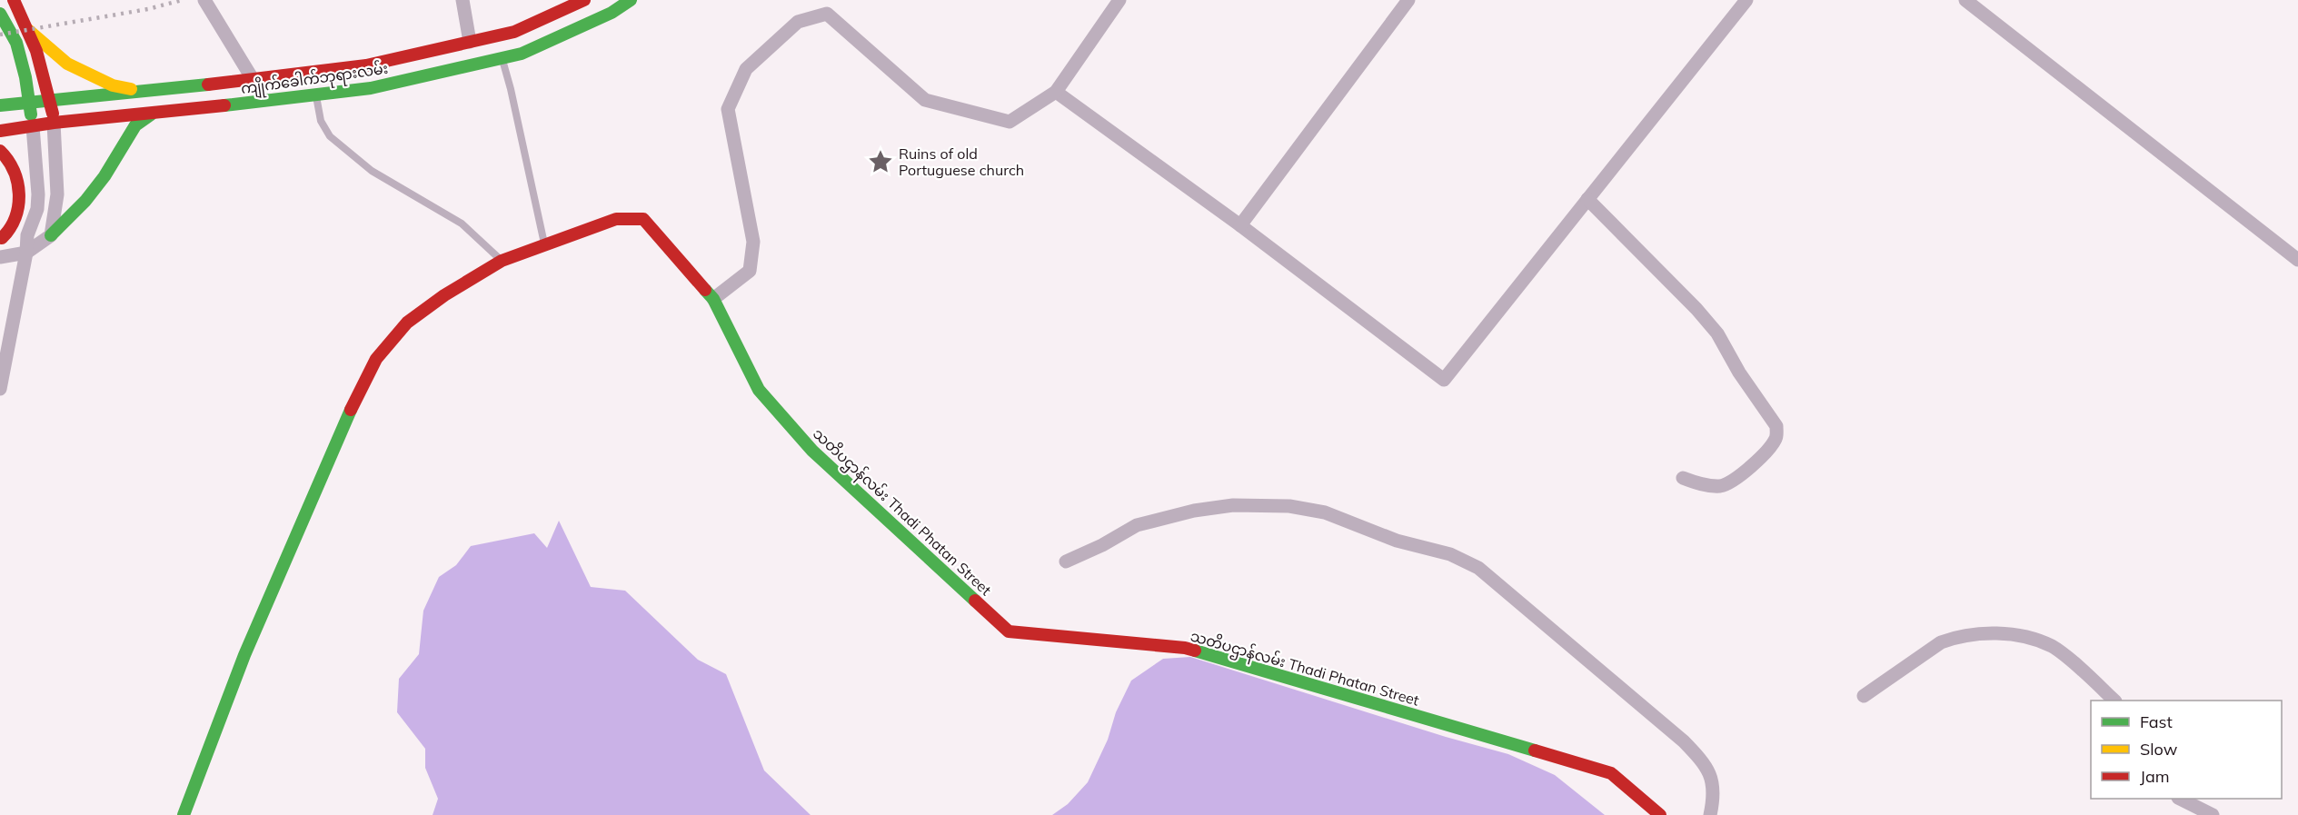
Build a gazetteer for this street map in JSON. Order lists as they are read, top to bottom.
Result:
{
  "streets": {
    "street": ["ကျိုက်ခေါက်ဘုရားလမ်း", "သတိပဌာန်လမ်း Thadi Phatan Street"]
  },
  "places": {
    "place": ["Ruins of old Portuguese church"]
  },
  "legend": ["Fast", "Slow", "Jam"]
}
